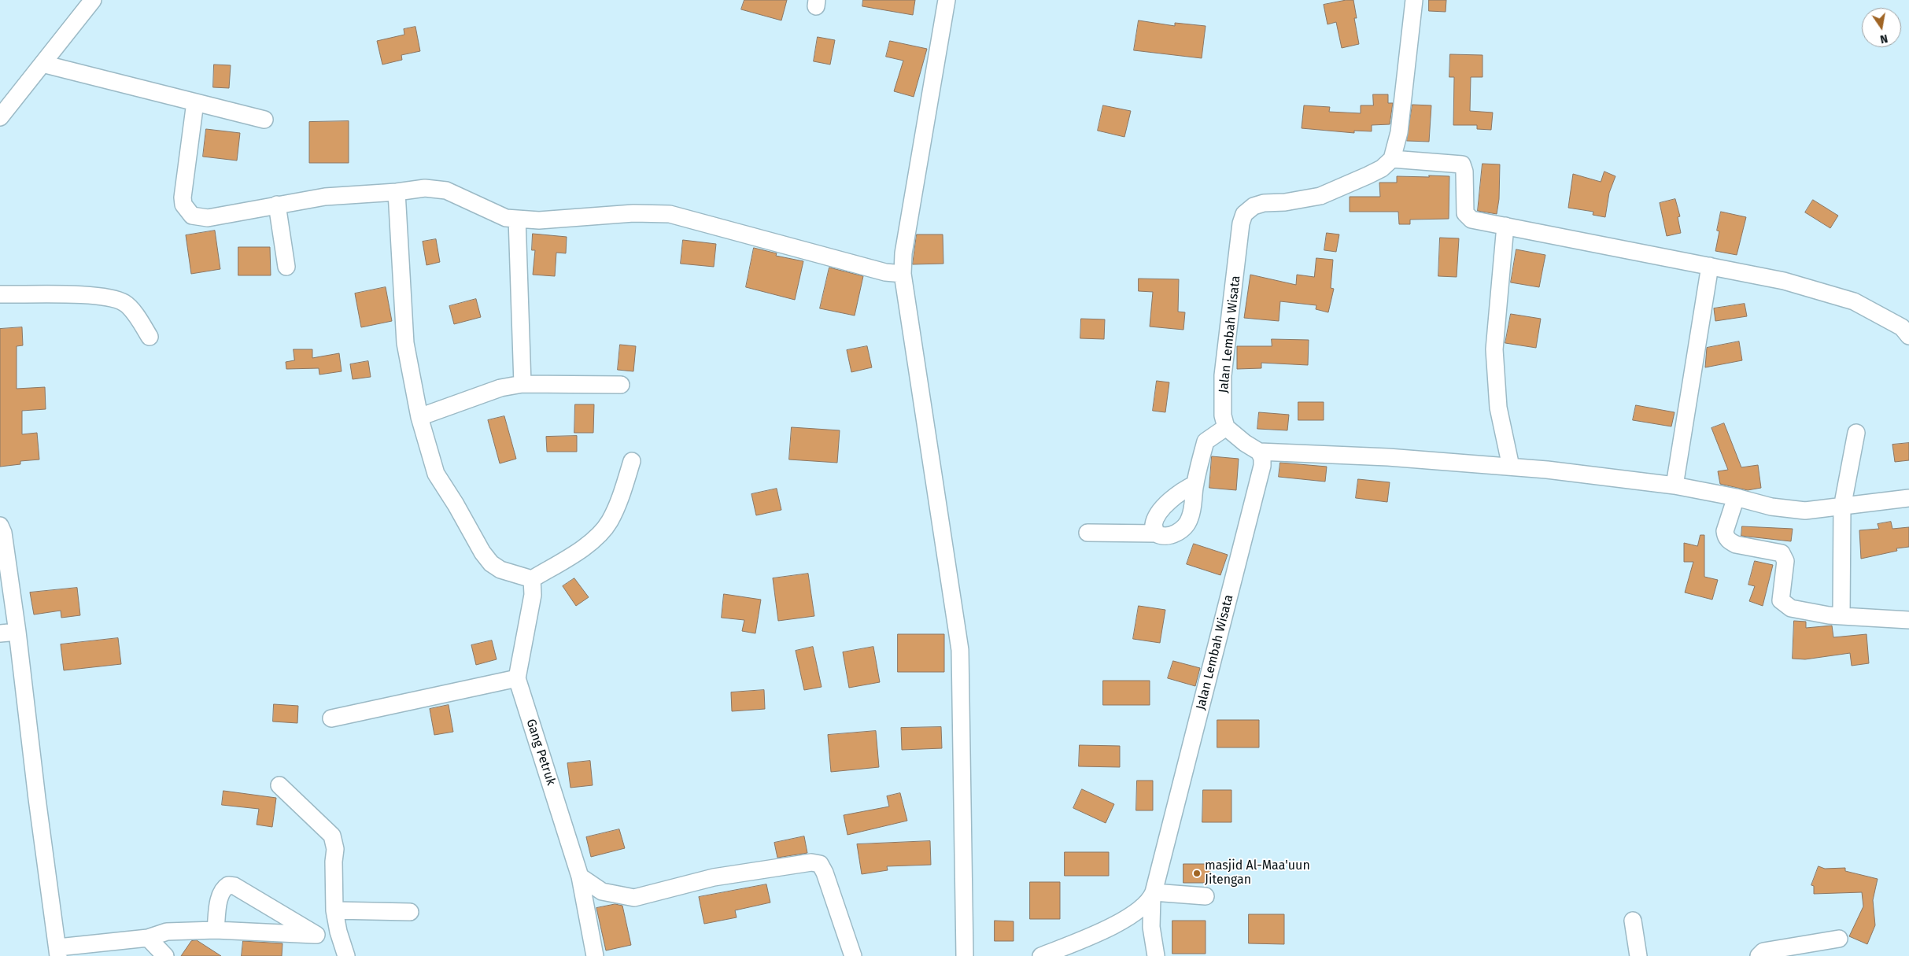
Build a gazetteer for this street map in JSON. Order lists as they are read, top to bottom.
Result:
{
  "streets": {
    "street": ["Jalan Lembah Wisata", "Gang Petruk"]
  },
  "places": ["masjid Al-Maa'uun Jitengan"],
  "north": "bottom"
}
